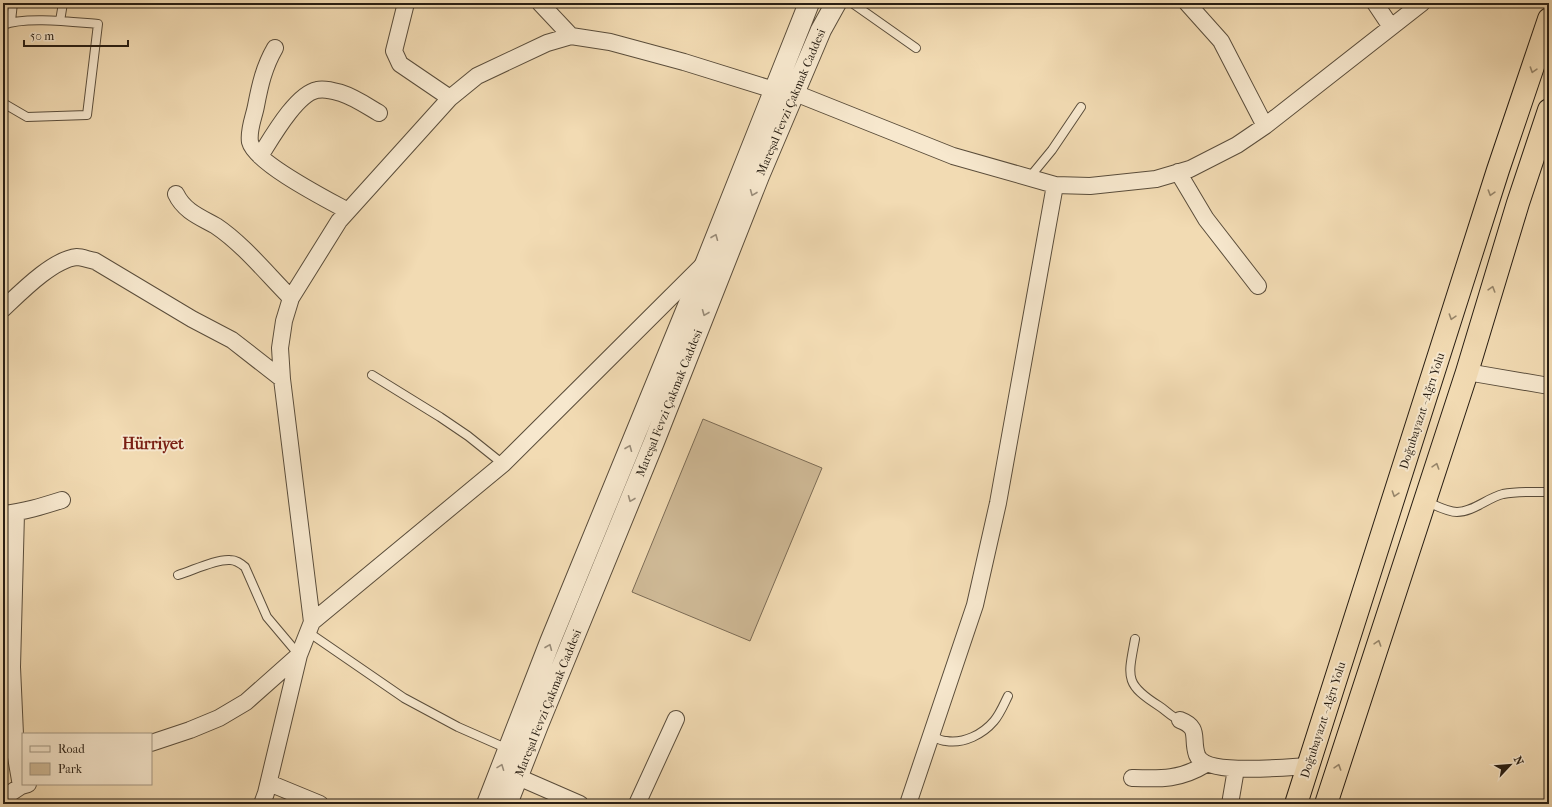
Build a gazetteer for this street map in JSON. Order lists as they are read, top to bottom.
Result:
{
  "streets": {
    "highway": ["Doğubayazıt - Ağrı Yolu"],
    "street": ["Mareşal Fevzi Çakmak Caddesi"]
  },
  "districts": ["Hürriyet"],
  "legend": ["Road", "Park"],
  "scale_bar": "50 m",
  "north": "top right"
}
